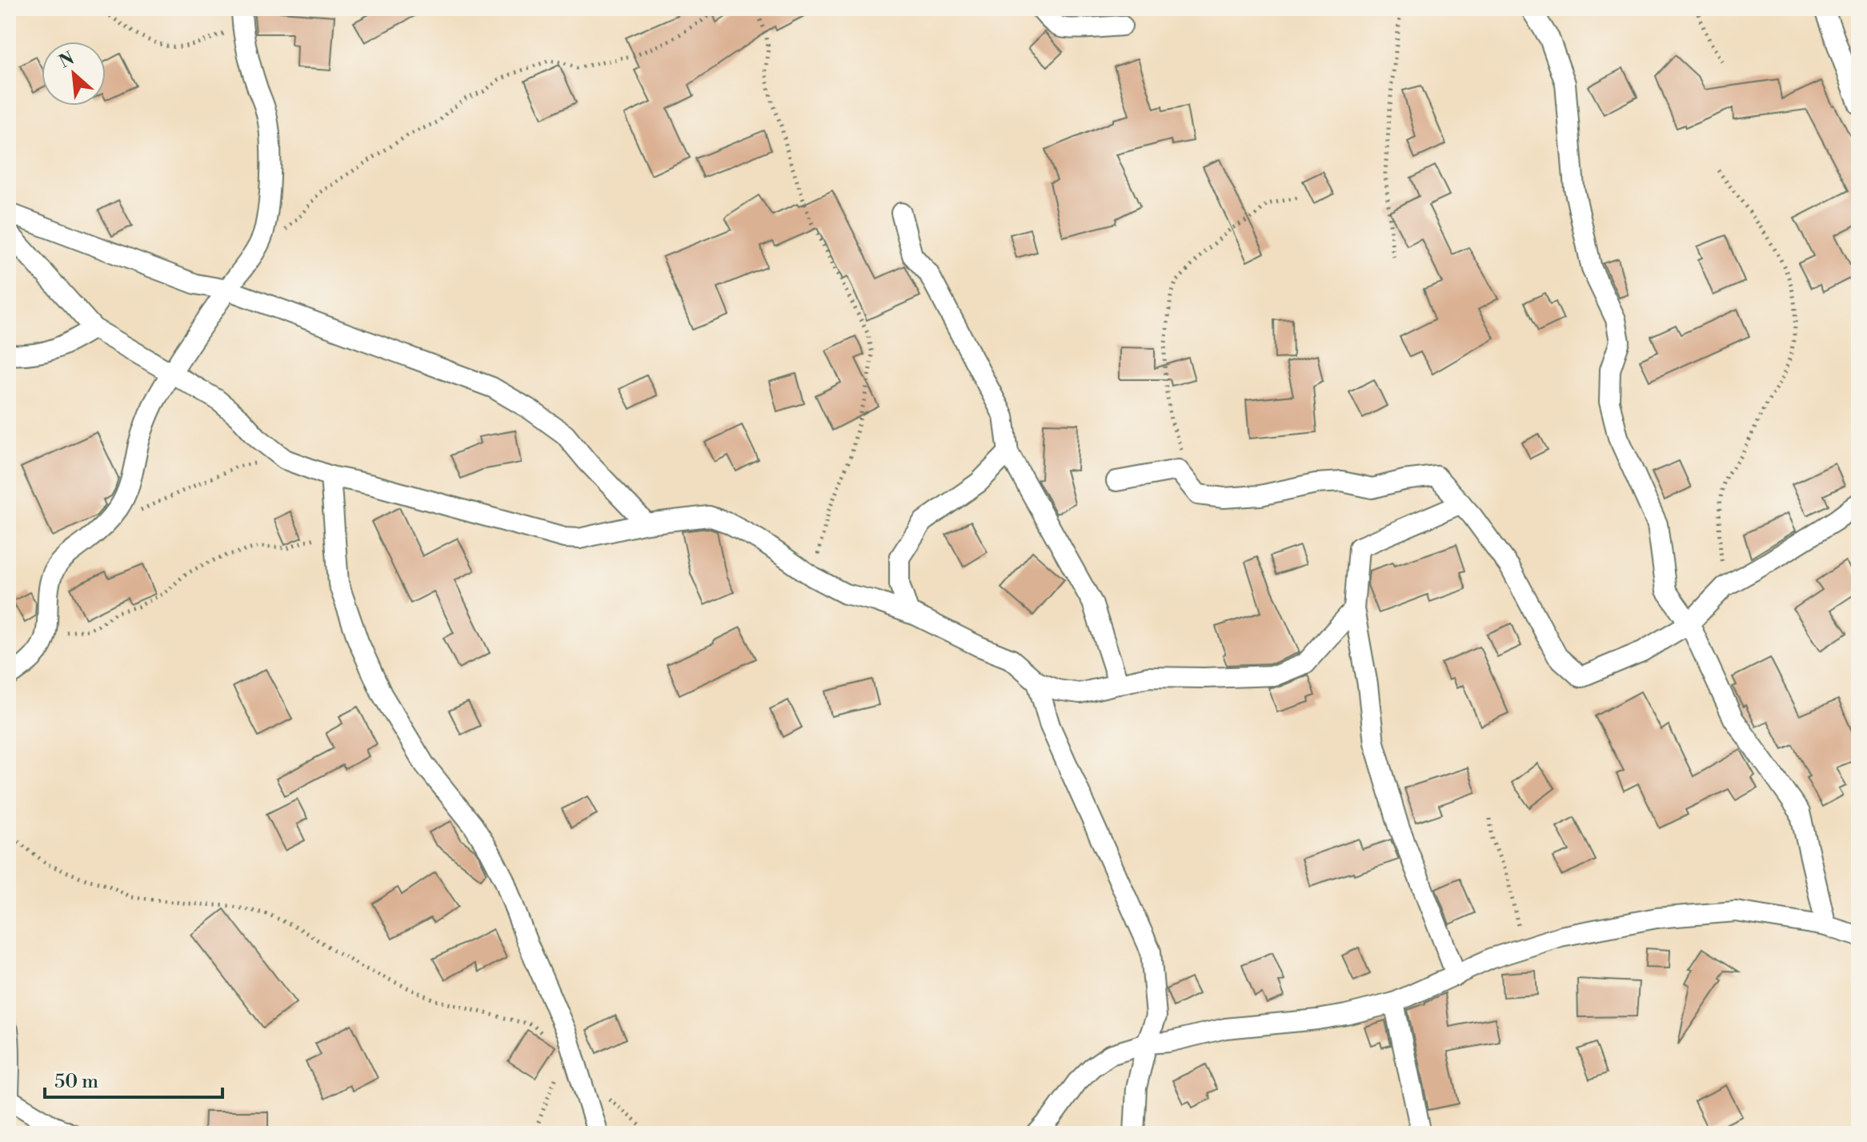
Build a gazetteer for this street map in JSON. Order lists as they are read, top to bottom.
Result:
{
  "scale_bar": "50 m",
  "north": "top left"
}
